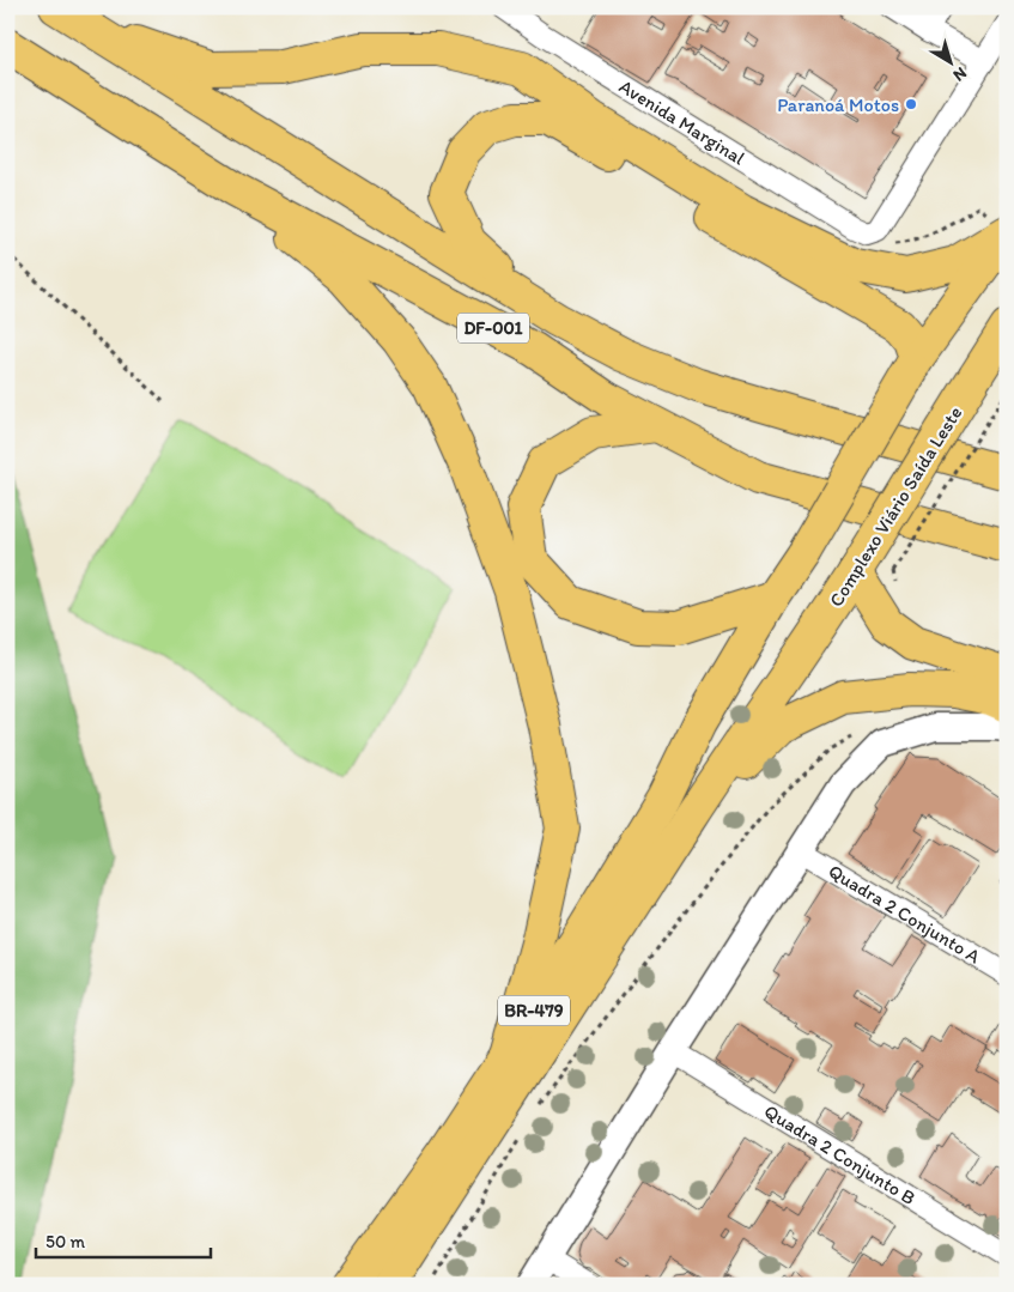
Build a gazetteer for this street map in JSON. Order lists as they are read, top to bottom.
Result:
{
  "streets": {
    "main road": ["DF-001", "Complexo Viário Saída Leste", "BR-479"],
    "street": ["Avenida Marginal", "Quadra 2 Conjunto A", "Quadra 2 Conjunto B"]
  },
  "crossings": [
    ["Complexo Viário Saída Leste", "BR-479"]
  ],
  "places": ["Paranoá Motos"],
  "scale_bar": "50 m",
  "north": "bottom right"
}
